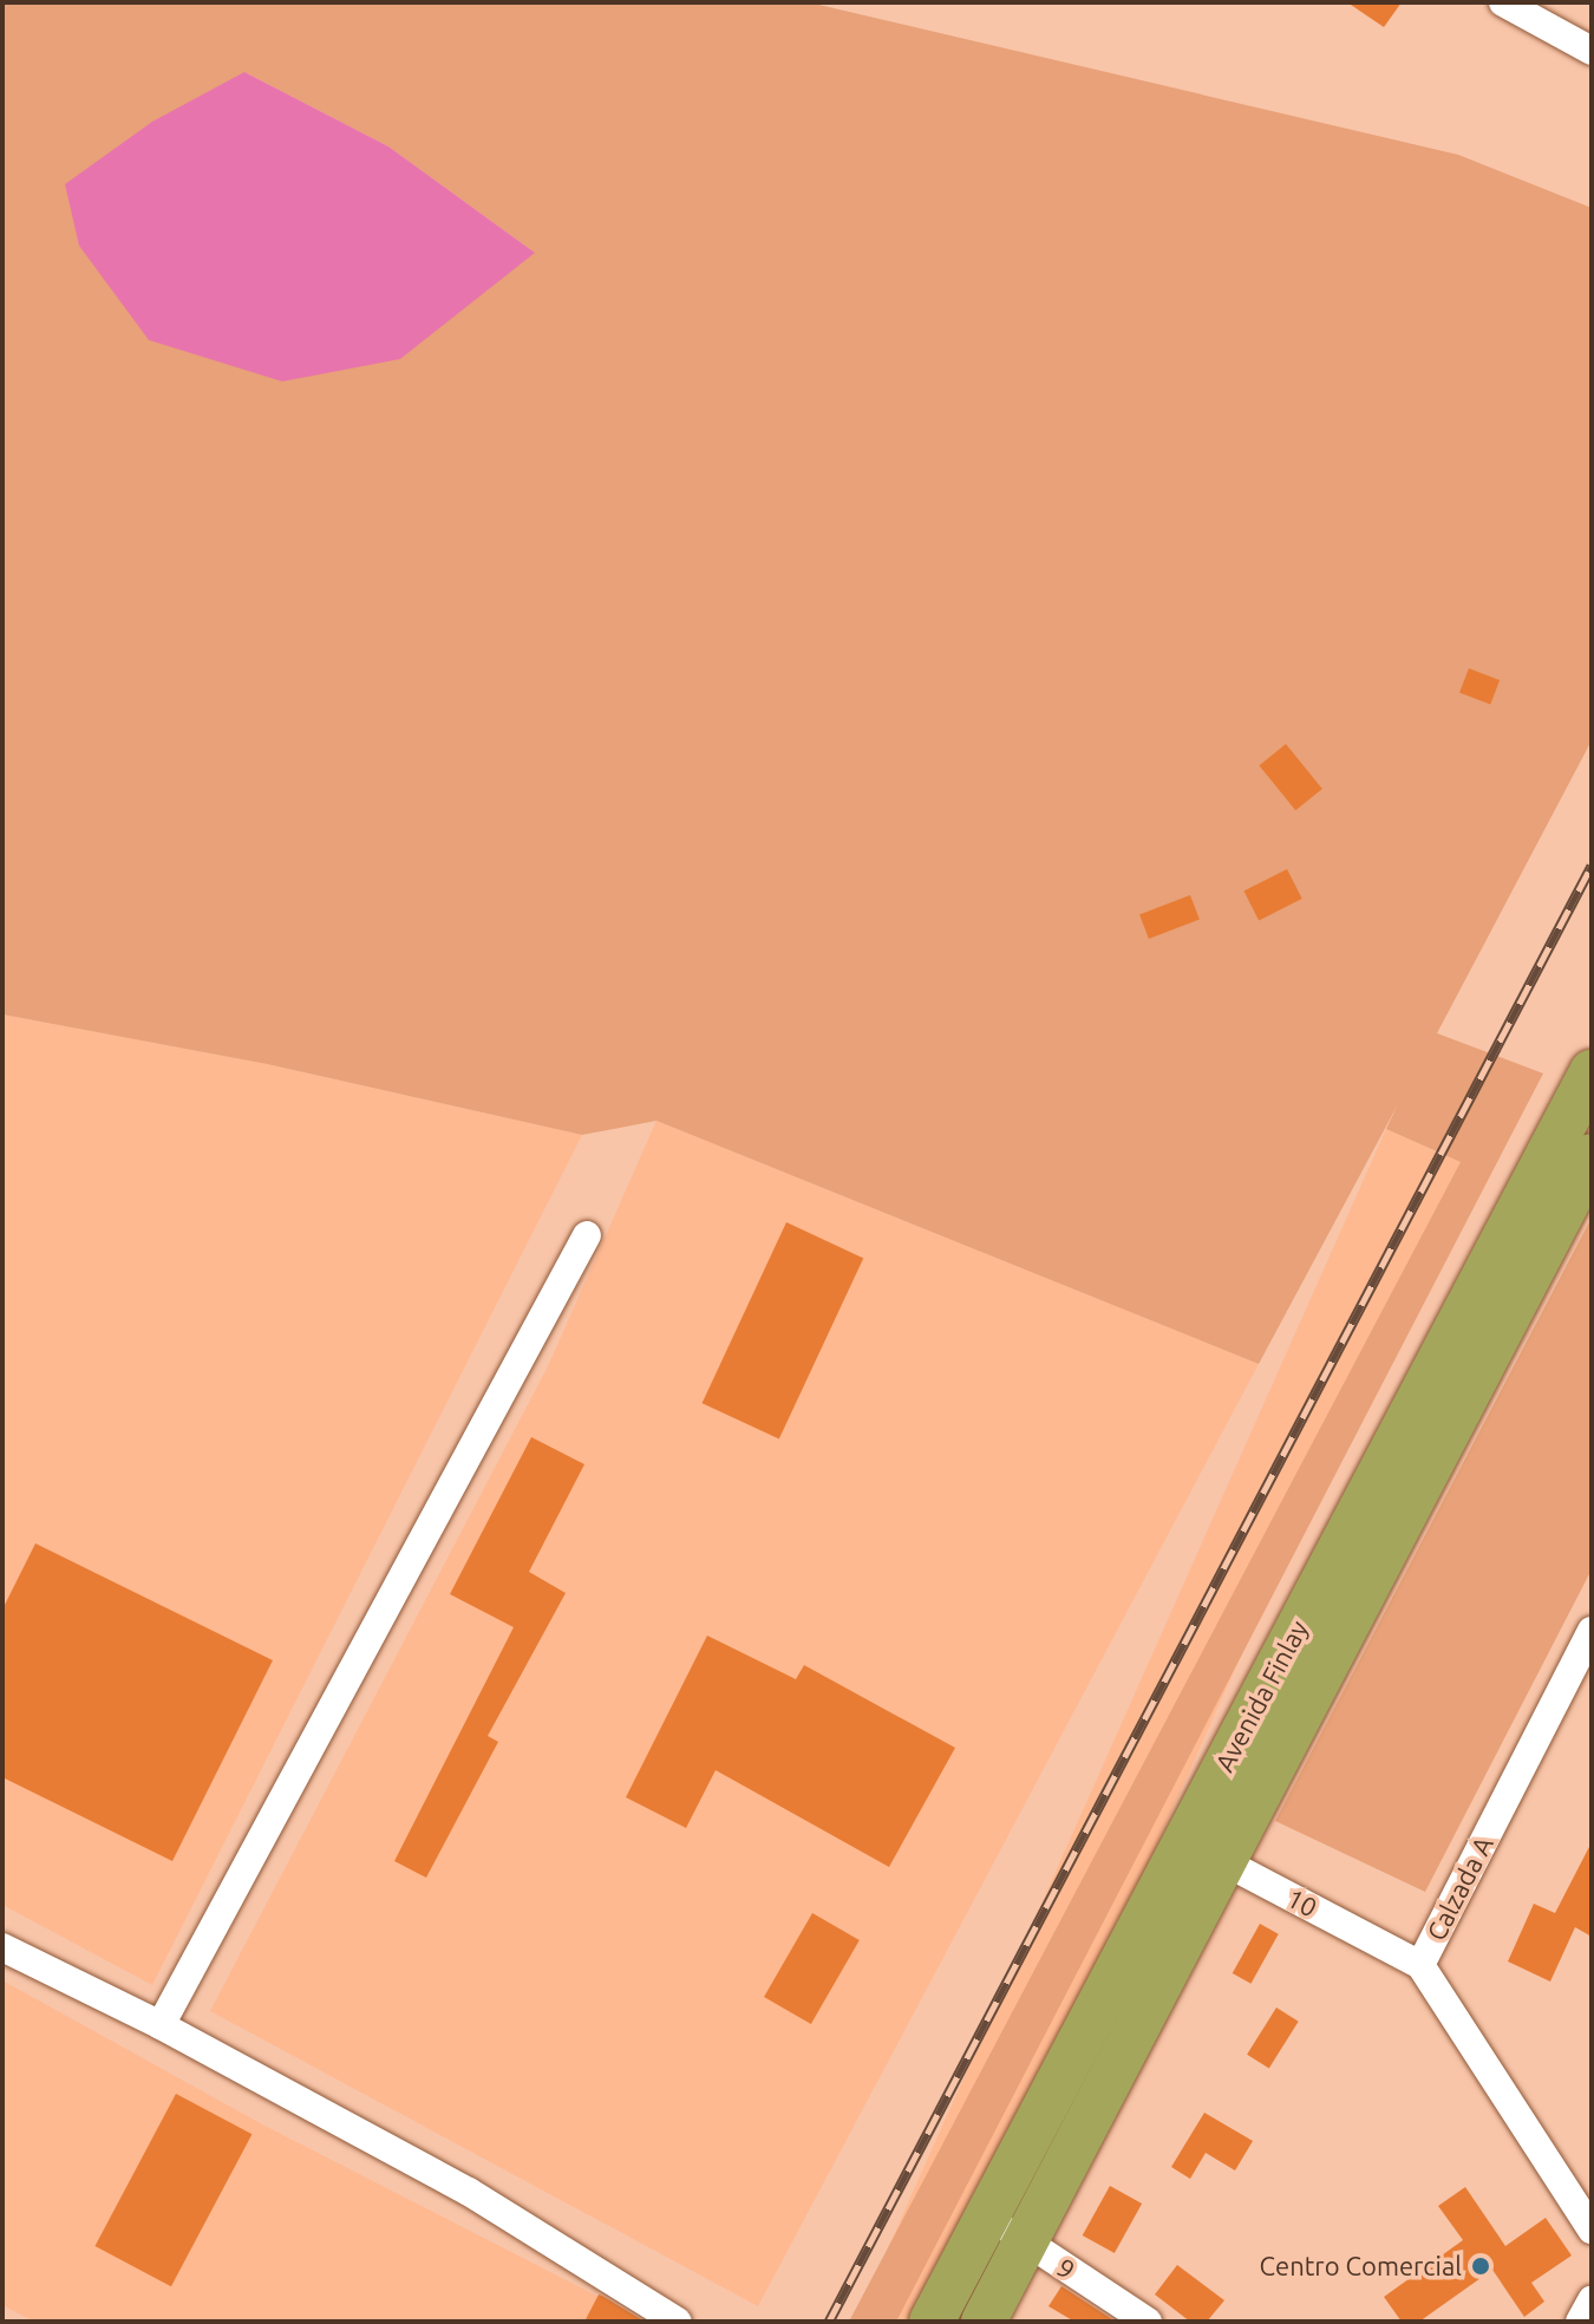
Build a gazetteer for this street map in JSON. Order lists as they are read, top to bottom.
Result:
{
  "streets": {
    "highway": ["Avenida Finlay"],
    "street": ["Calzada A", "10", "9"]
  },
  "crossings": [
    ["Avenida Finlay", "10"],
    ["Avenida Finlay", "9"],
    ["Calzada A", "10"]
  ],
  "places": ["Centro Comercial"]
}
